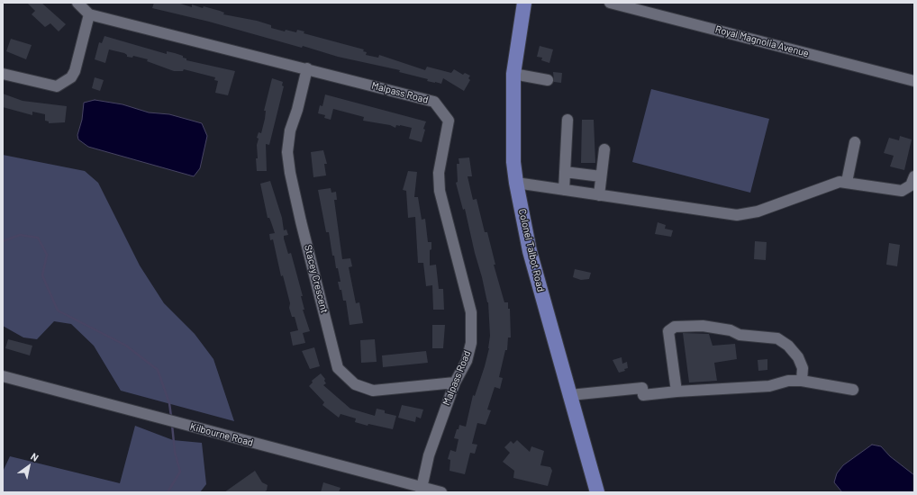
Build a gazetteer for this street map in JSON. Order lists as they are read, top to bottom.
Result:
{
  "streets": {
    "main road": ["Colonel Talbot Road"],
    "street": [
      "Royal Magnolia Avenue",
      "Malpass Road",
      "Stacey Crescent",
      "Kilbourne Road"
    ]
  },
  "crossings": [
    ["Malpass Road", "Stacey Crescent"],
    ["Malpass Road", "Kilbourne Road"]
  ],
  "north": "top right"
}
